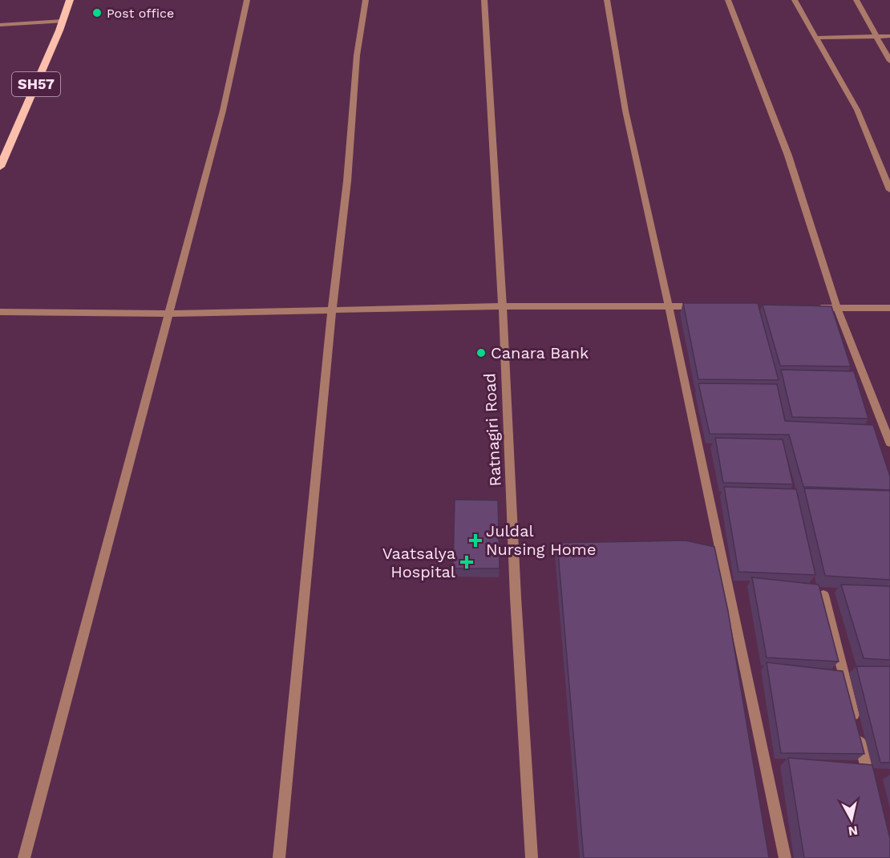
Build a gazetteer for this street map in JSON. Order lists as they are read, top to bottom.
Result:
{
  "streets": {
    "main road": ["SH57"],
    "street": ["Ratnagiri Road"]
  },
  "places": {
    "other": ["Post office", "Canara Bank"],
    "health": ["Juldal Nursing Home", "Vaatsalya Hospital"]
  },
  "north": "bottom"
}
